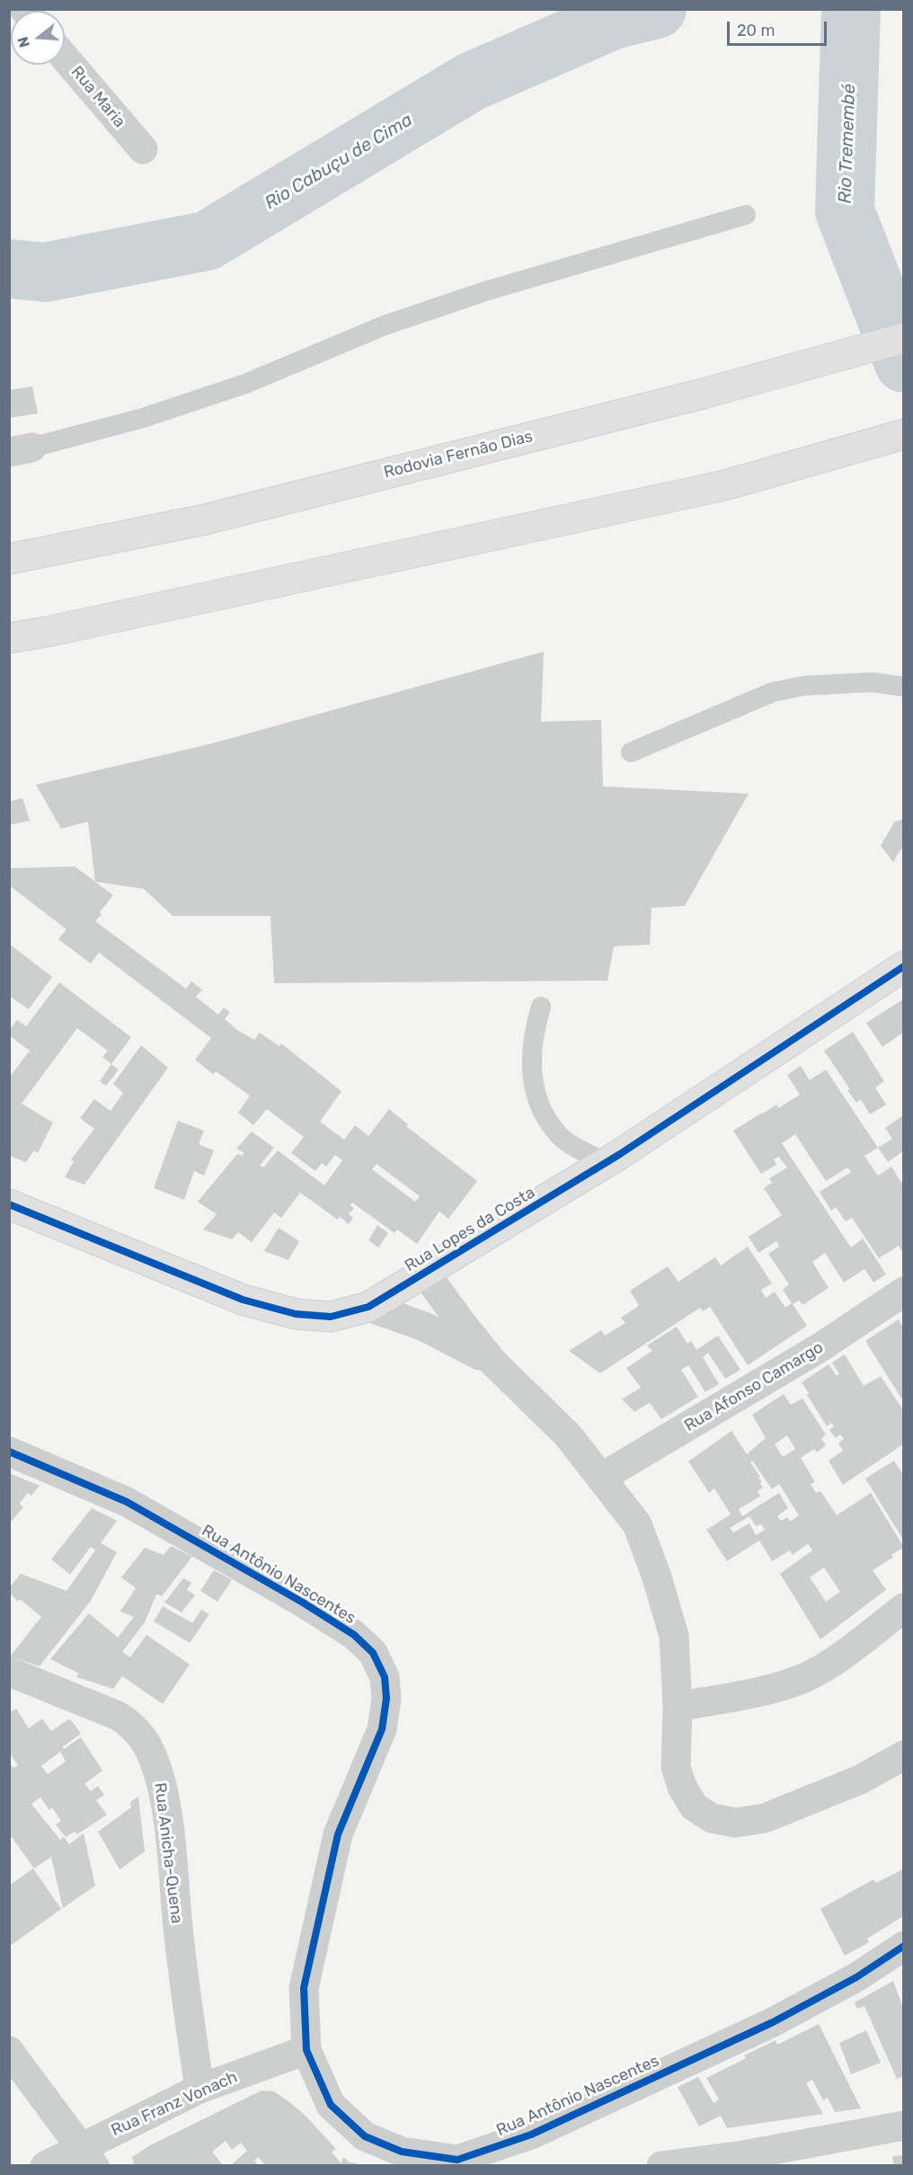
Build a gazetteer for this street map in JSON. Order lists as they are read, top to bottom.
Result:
{
  "streets": {
    "main road": ["Rodovia Fernão Dias", "Rua Lopes da Costa"],
    "street": [
      "Rua Maria",
      "Rua Afonso Camargo",
      "Rua Antônio Nascentes",
      "Rua Anicha-Quena",
      "Rua Franz Vonach"
    ]
  },
  "crossings": [
    ["Rua Antônio Nascentes", "Rua Franz Vonach"],
    ["Rua Anicha-Quena", "Rua Franz Vonach"]
  ],
  "water": ["Rio Tremembé", "Rio Cabuçu de Cima"],
  "scale_bar": "20 m",
  "north": "left"
}
